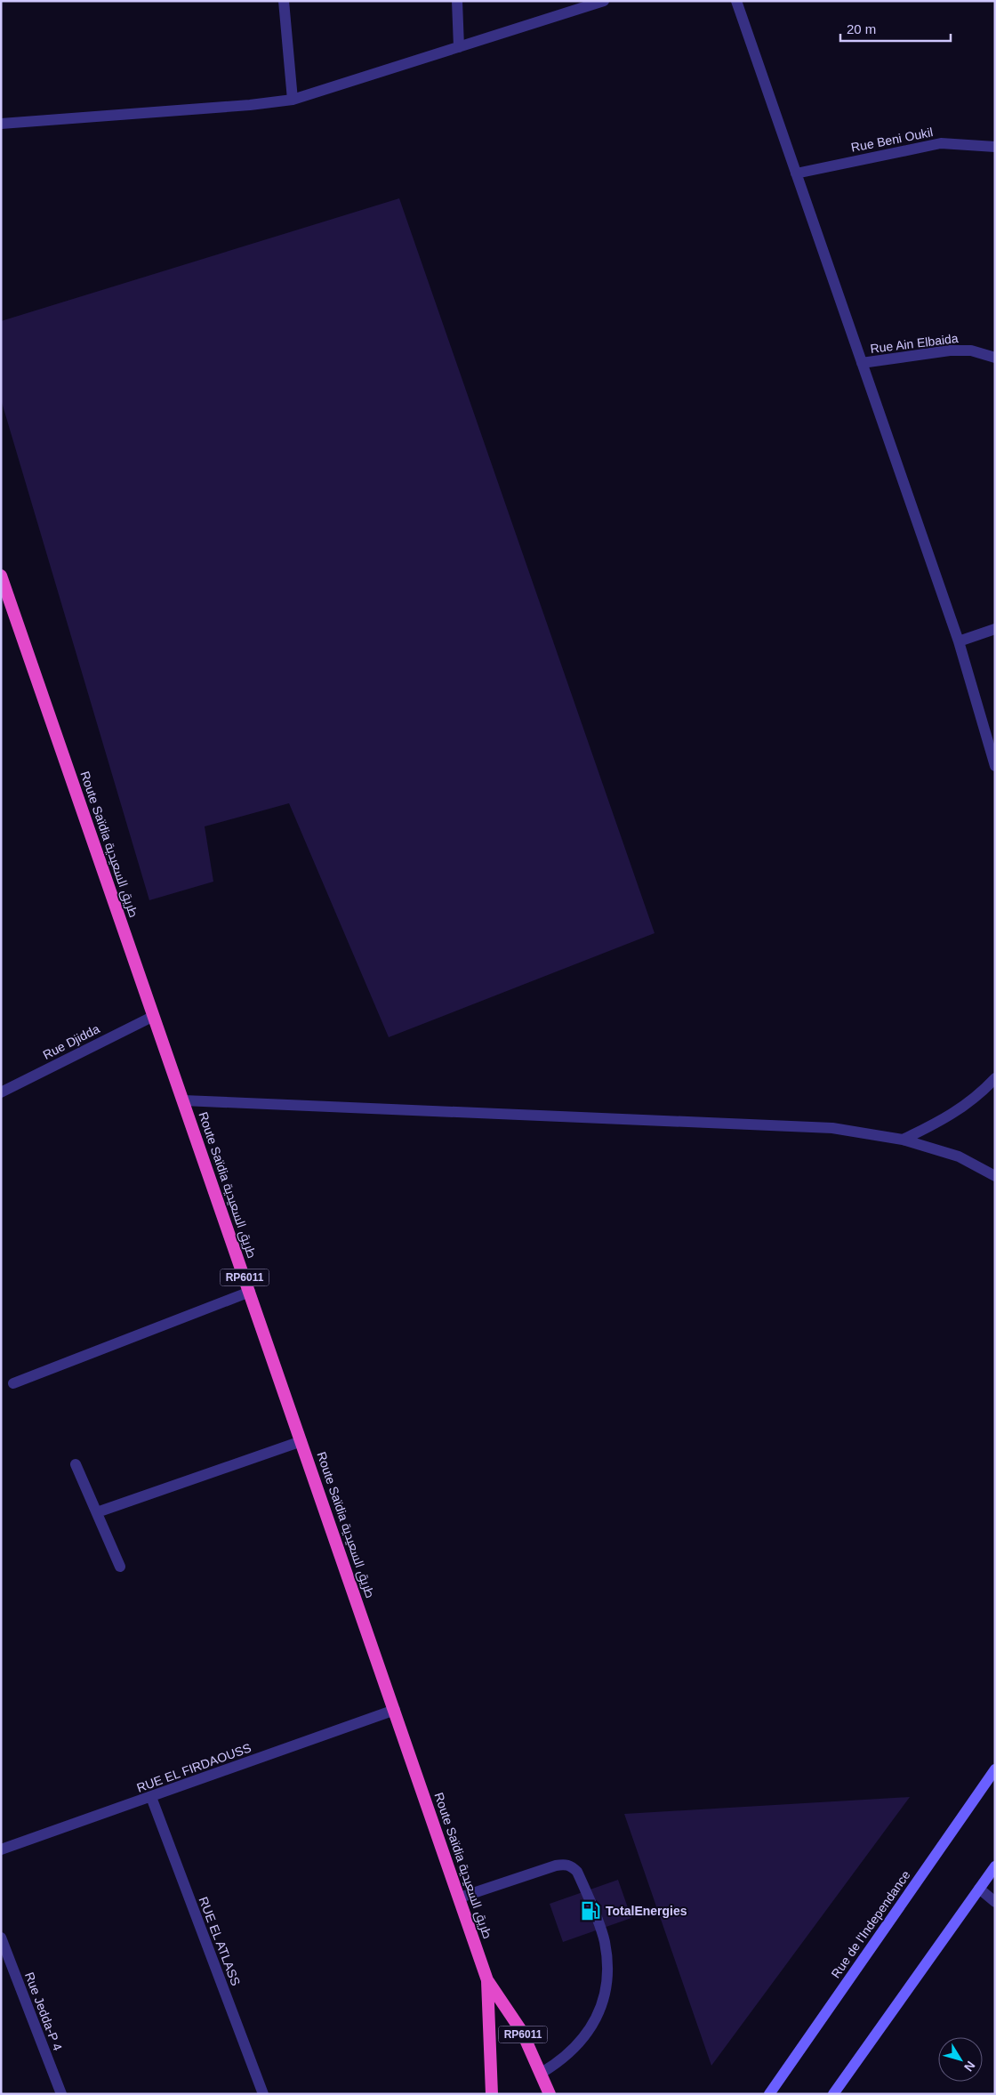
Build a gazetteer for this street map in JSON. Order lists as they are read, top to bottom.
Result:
{
  "streets": {
    "highway": ["Route Saïdia طريق السعيدية", "RP6011"],
    "main road": ["Rue de l'Independance"],
    "street": [
      "Rue Beni Oukil",
      "Rue Ain Elbaida",
      "Rue Djidda",
      "RUE EL FIRDAOUSS",
      "RUE EL ATLASS",
      "Rue Jedda-P 4"
    ]
  },
  "crossings": [
    ["Route Saïdia طريق السعيدية", "Rue Djidda"],
    ["Route Saïdia طريق السعيدية", "RP6011"],
    ["Route Saïdia طريق السعيدية", "RUE EL FIRDAOUSS"],
    ["RUE EL FIRDAOUSS", "RUE EL ATLASS"]
  ],
  "places": {
    "fuel station": ["TotalEnergies"]
  },
  "scale_bar": "20 m",
  "north": "bottom right"
}
